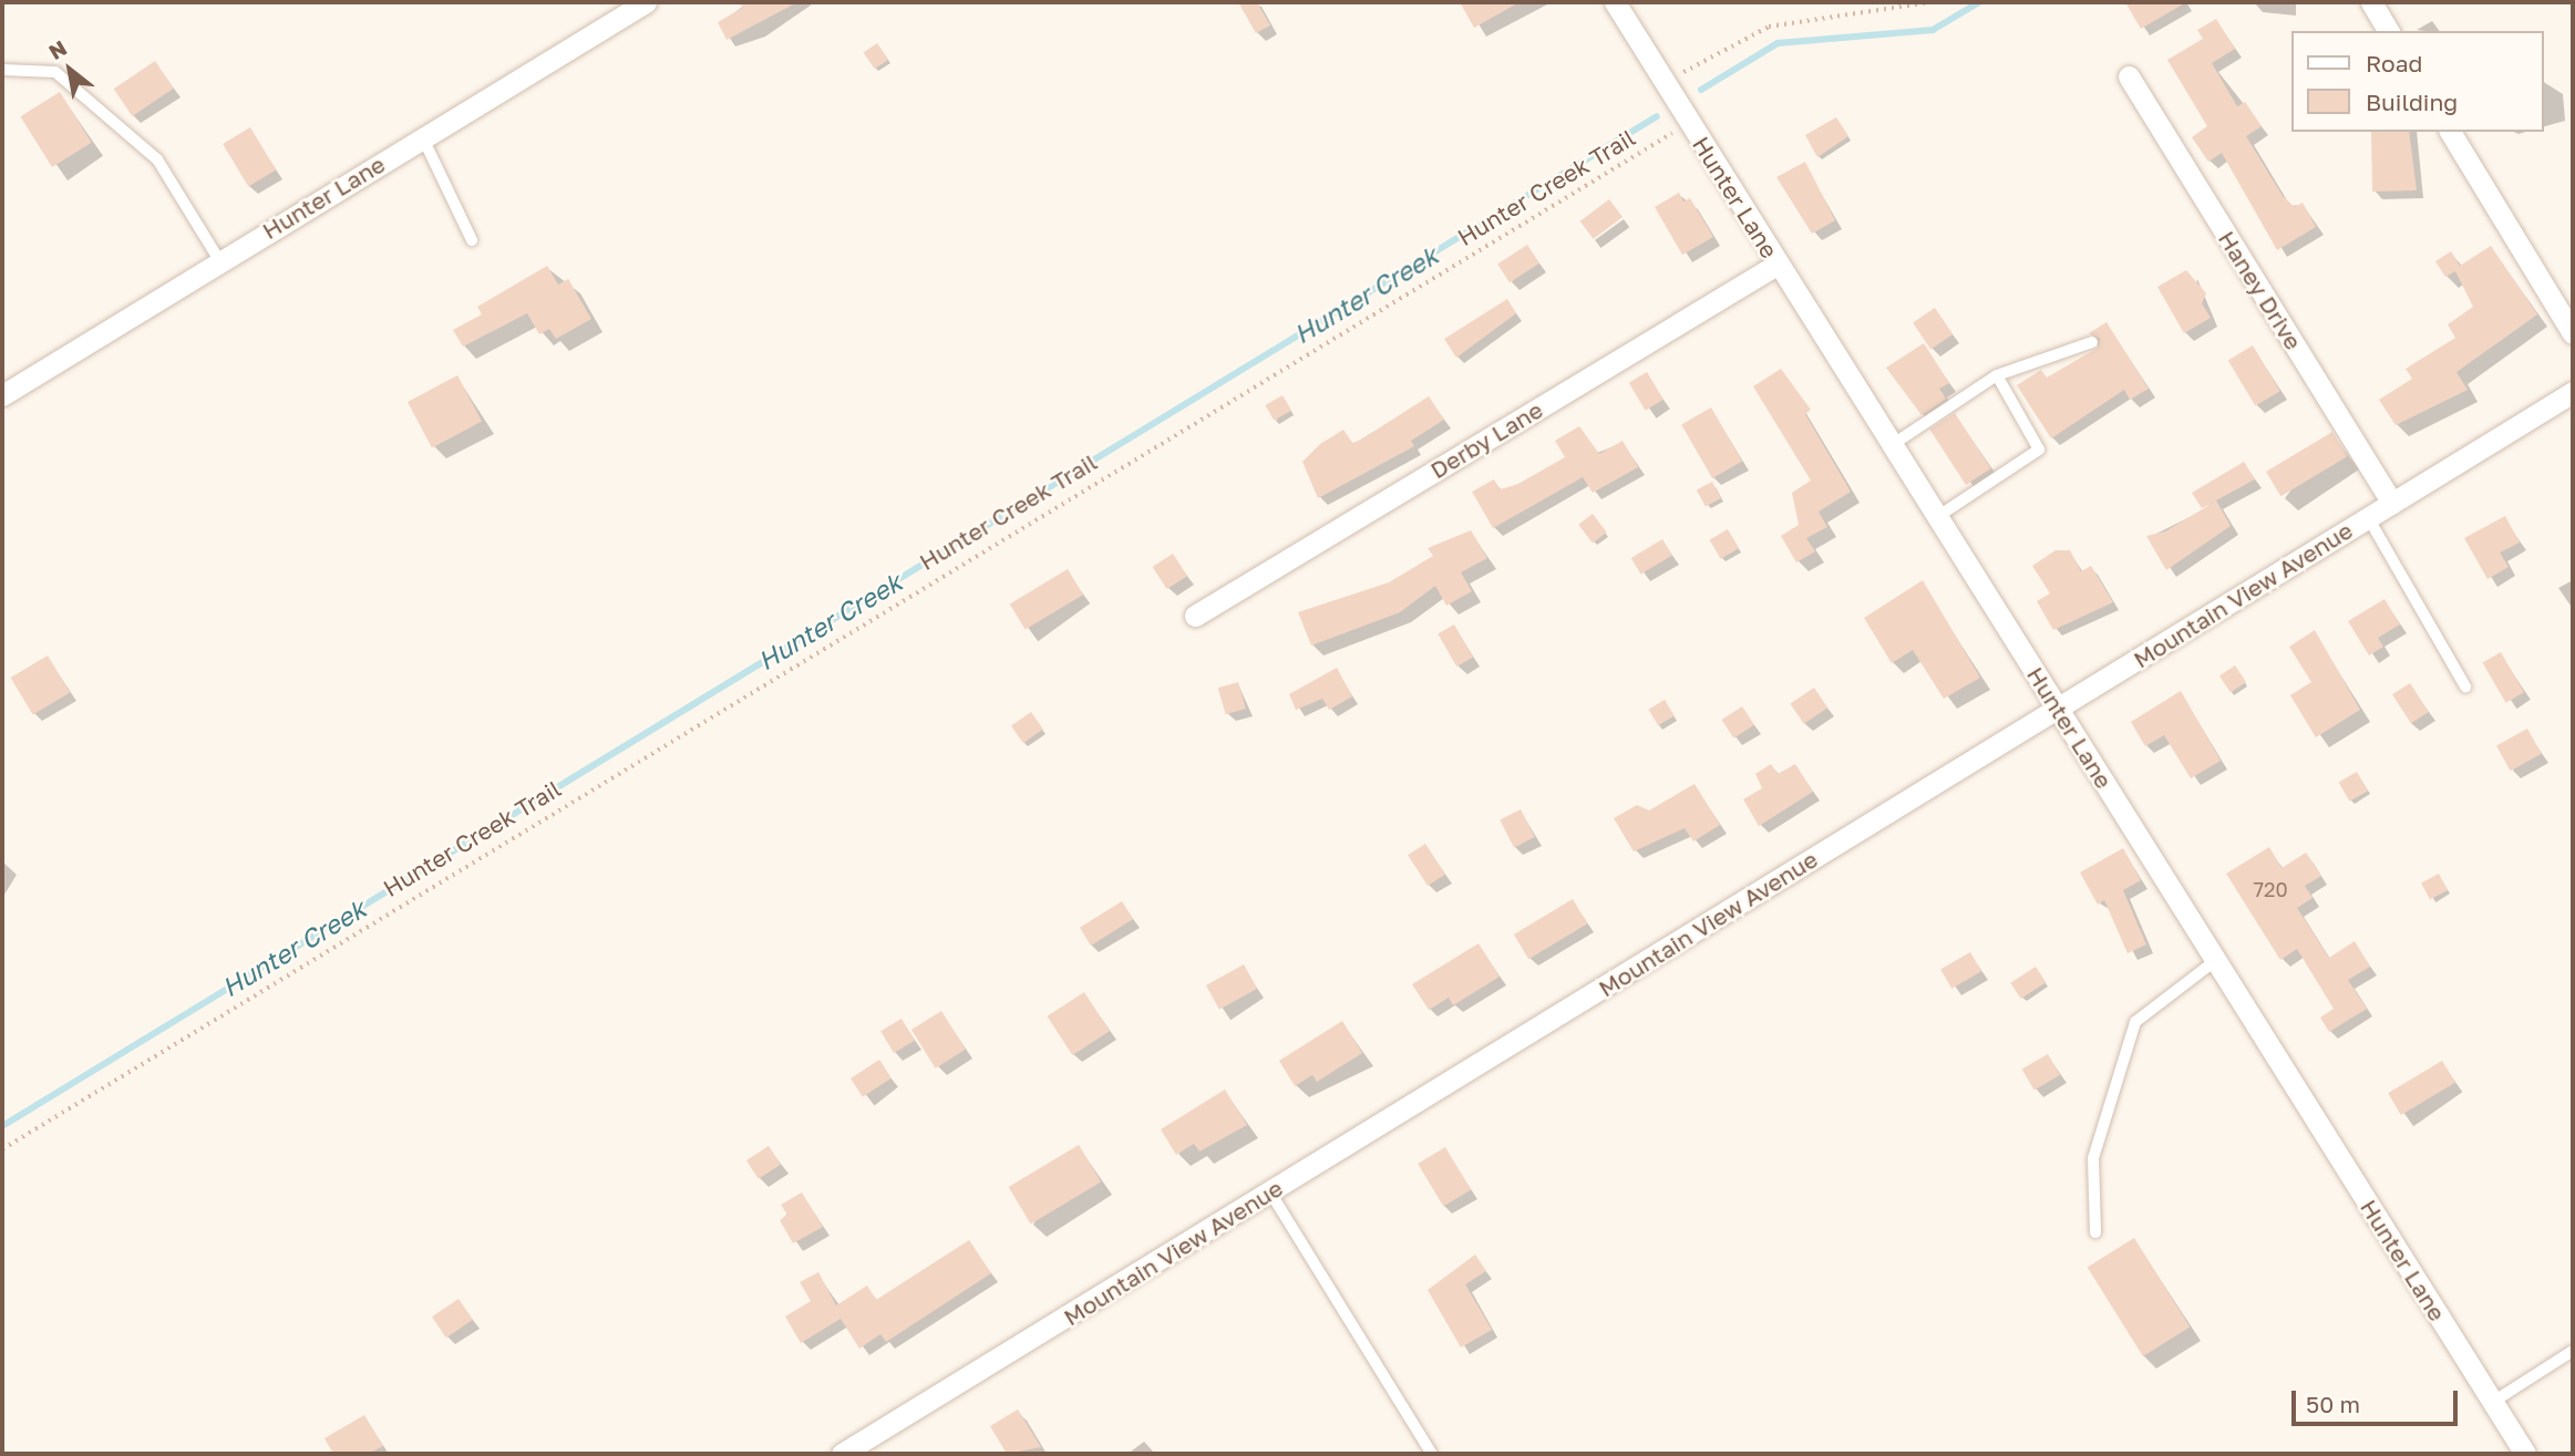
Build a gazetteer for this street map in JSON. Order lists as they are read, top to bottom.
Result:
{
  "streets": {
    "street": [
      "Hunter Lane",
      "Haney Drive",
      "Derby Lane",
      "Mountain View Avenue"
    ],
    "path": ["Hunter Creek Trail"]
  },
  "crossings": [
    ["Hunter Creek Trail", "Hunter Lane"],
    ["Hunter Lane", "Derby Lane"],
    ["Hunter Lane", "Mountain View Avenue"],
    ["Haney Drive", "Mountain View Avenue"]
  ],
  "water": ["Hunter Creek"],
  "house_numbers": ["720"],
  "legend": ["Road", "Building"],
  "scale_bar": "50 m",
  "north": "top left"
}
